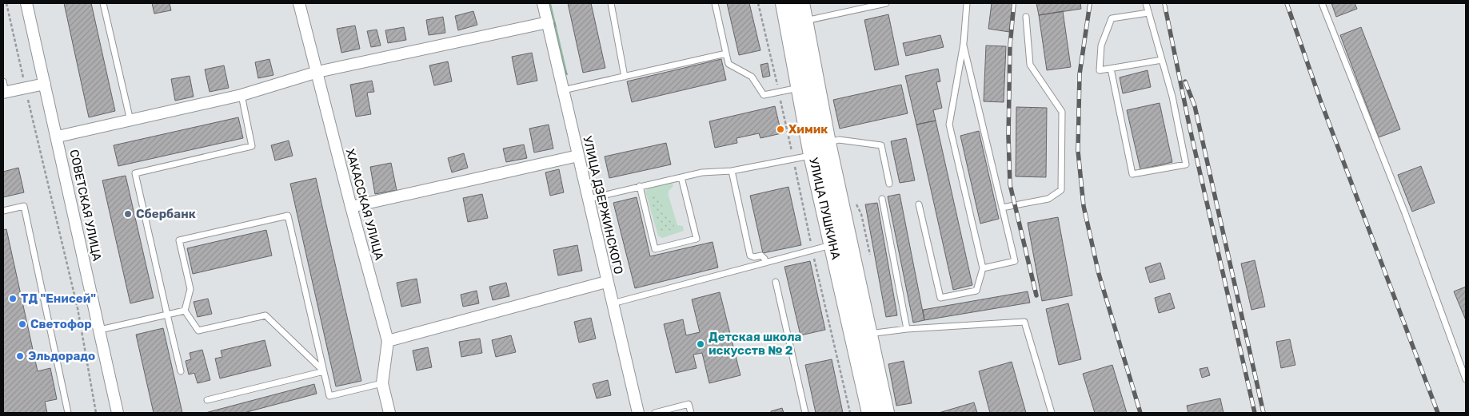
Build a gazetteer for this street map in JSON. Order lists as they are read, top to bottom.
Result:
{
  "streets": {
    "main road": ["УЛИЦА ПУШКИНА"],
    "street": ["ХАКАССКАЯ УЛИЦА", "СОВЕТСКАЯ УЛИЦА", "УЛИЦА ДЗЕРЖИНСКОГО"]
  },
  "places": [
    "Химик",
    "Сбербанк",
    "ТД \"Енисей\"",
    "Светофор",
    "Детская школа искусств № 2",
    "Эльдорадо"
  ]
}
